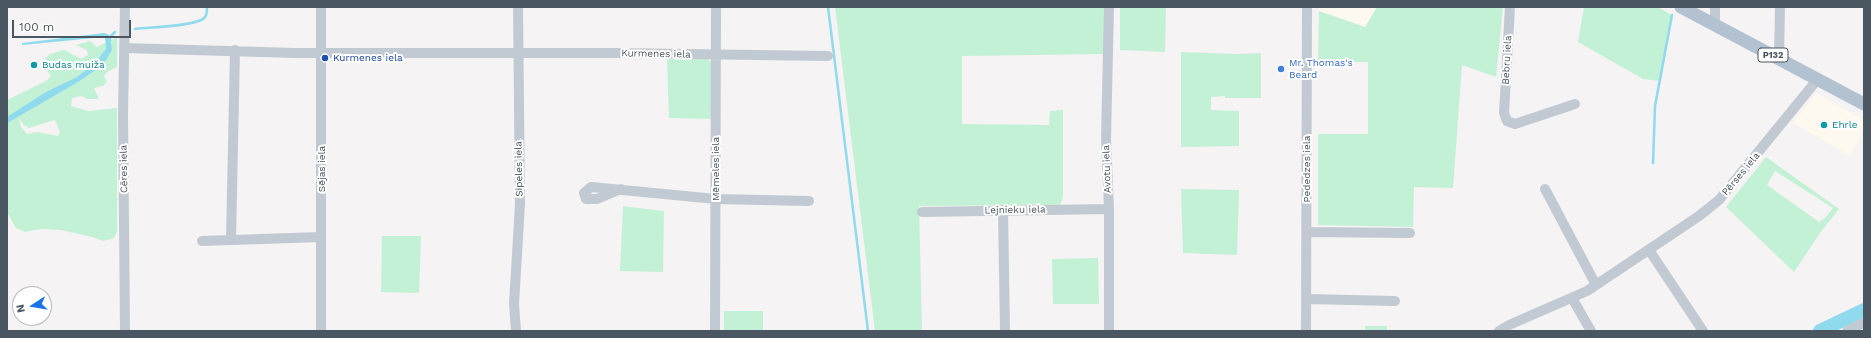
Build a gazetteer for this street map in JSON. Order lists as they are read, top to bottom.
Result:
{
  "streets": {
    "main road": ["P132"],
    "street": [
      "Kurmenes iela",
      "Bebru iela",
      "Cēres iela",
      "Sējas iela",
      "Sīpeles iela",
      "Mēmeles iela",
      "Avotu iela",
      "Pededzes iela",
      "Pērses iela",
      "Lejnieku iela"
    ]
  },
  "crossings": [
    ["Kurmenes iela", "Cēres iela"],
    ["Kurmenes iela", "Sējas iela"],
    ["Kurmenes iela", "Sīpeles iela"],
    ["Kurmenes iela", "Mēmeles iela"],
    ["P132", "Pērses iela"],
    ["Avotu iela", "Lejnieku iela"]
  ],
  "places": [
    "Kurmenes iela",
    "Budas muiža",
    "Mr. Thomas's Beard",
    "Ehrle"
  ],
  "scale_bar": "100 m",
  "north": "left"
}
